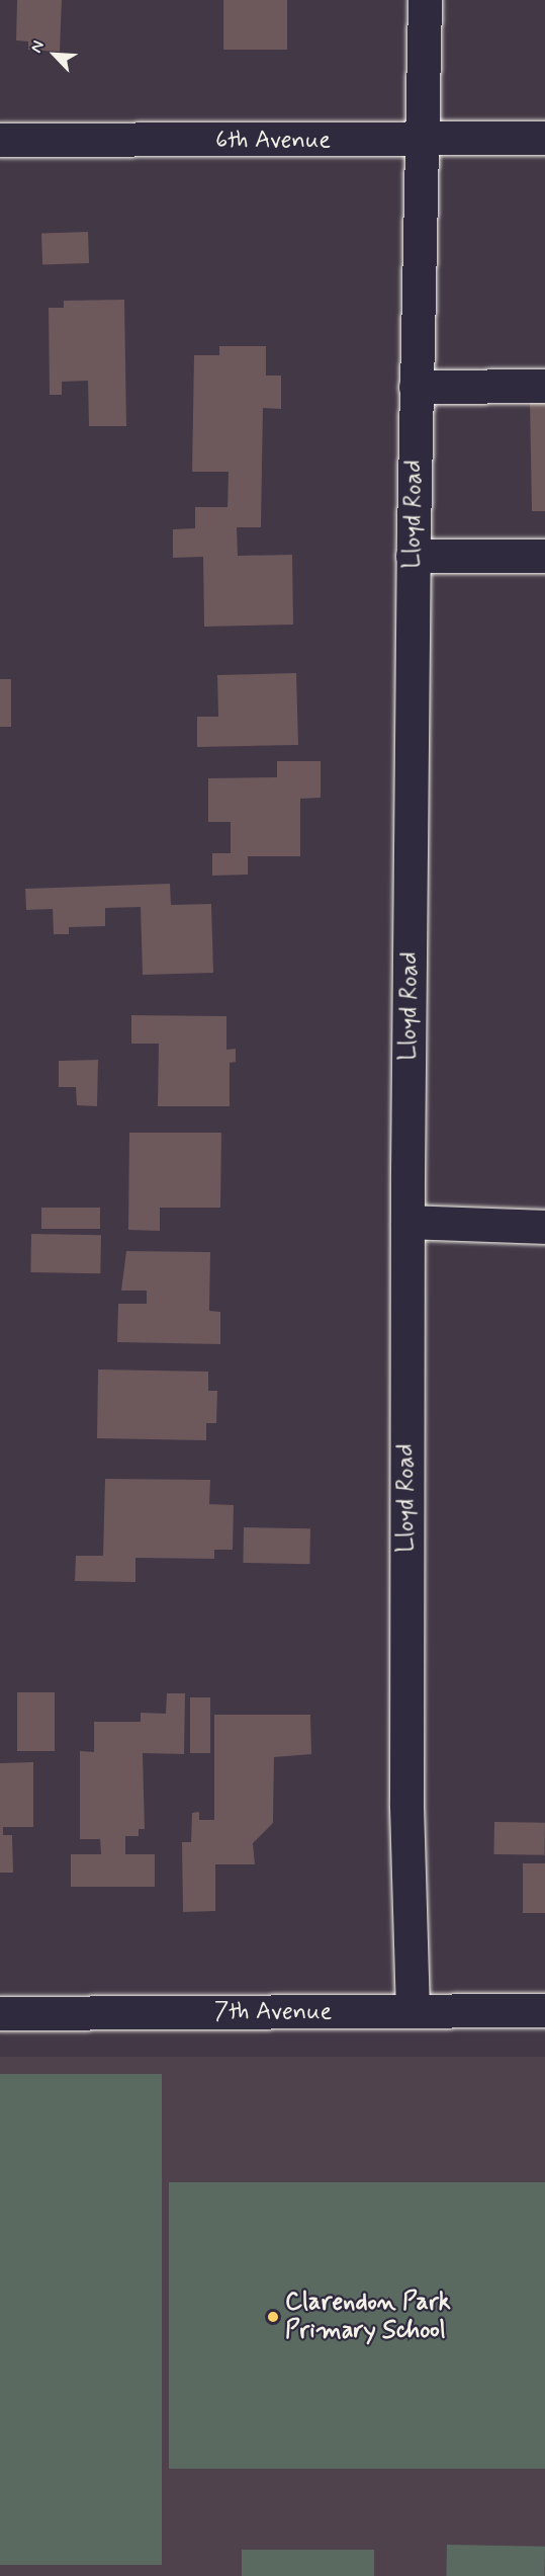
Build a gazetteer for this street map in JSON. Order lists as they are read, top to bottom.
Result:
{
  "streets": {
    "street": ["6th Avenue", "Lloyd Road", "7th Avenue"]
  },
  "crossings": [
    ["6th Avenue", "Lloyd Road"],
    ["Lloyd Road", "7th Avenue"]
  ],
  "places": ["Clarendon Park Primary School"],
  "north": "top left"
}
